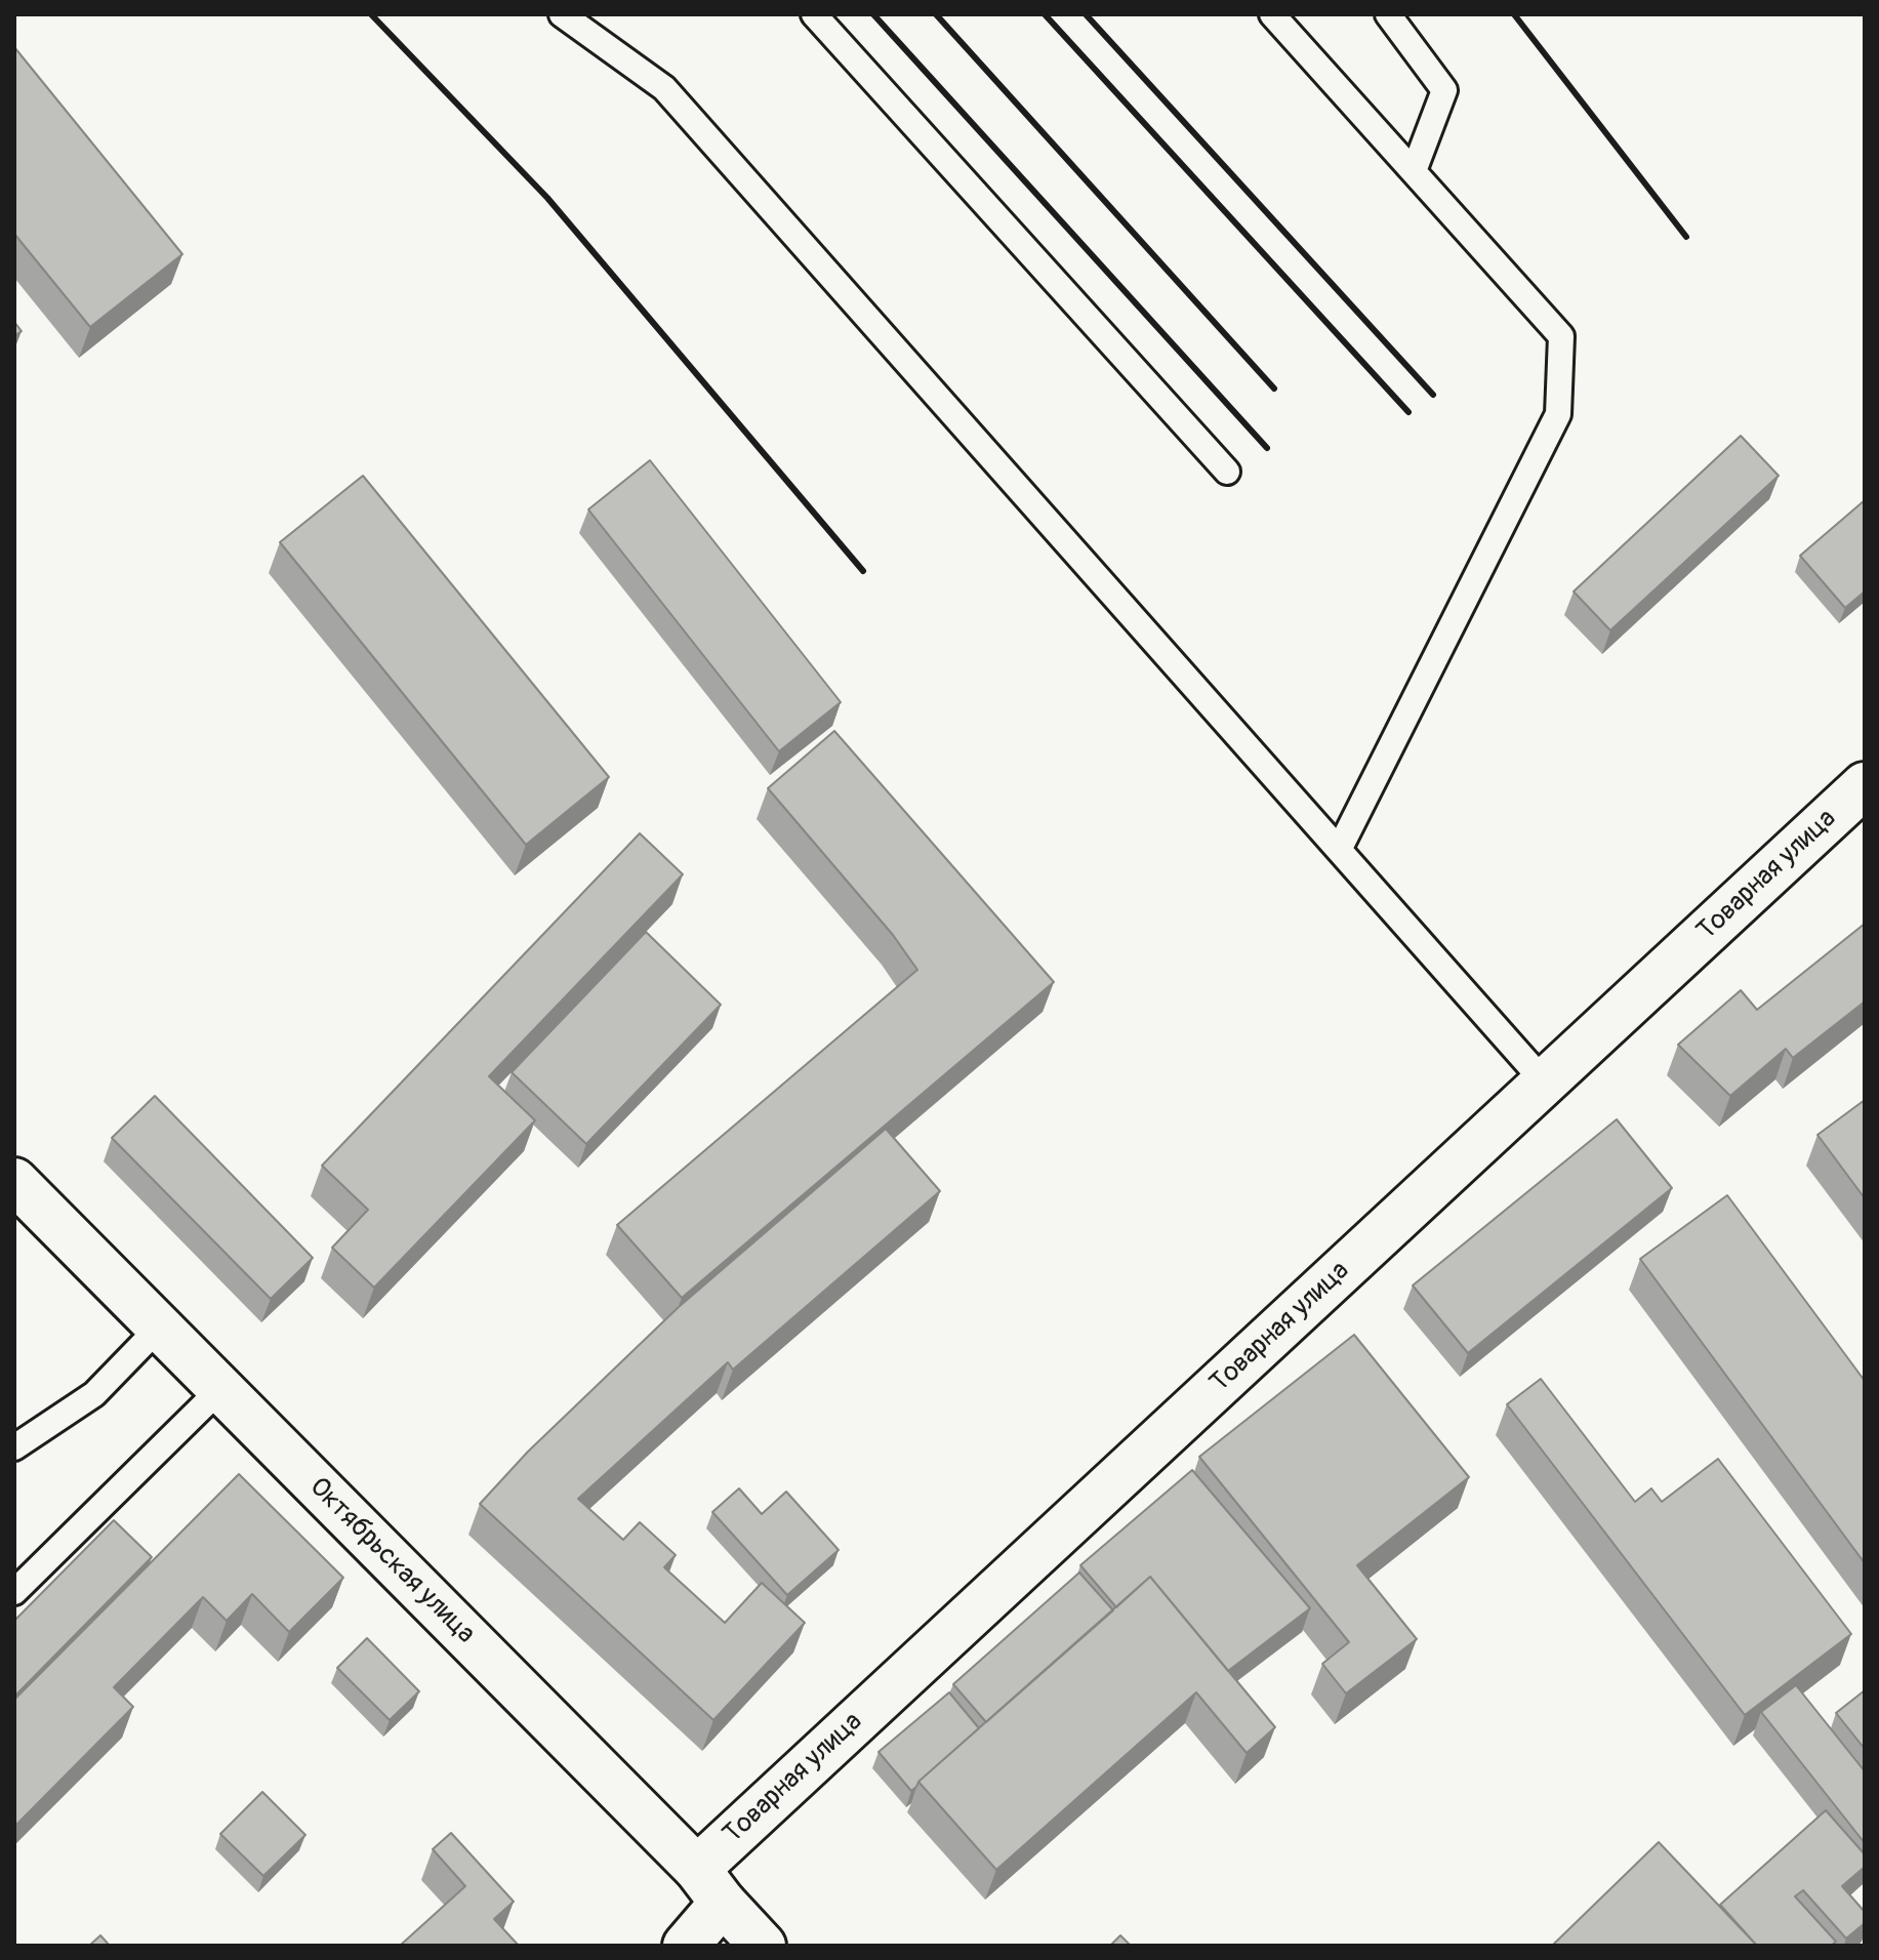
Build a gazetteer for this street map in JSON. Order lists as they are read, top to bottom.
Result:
{
  "streets": {
    "street": ["Товарная улица", "Октябрьская улица"]
  },
  "crossings": [
    ["Товарная улица", "Октябрьская улица"]
  ]
}
